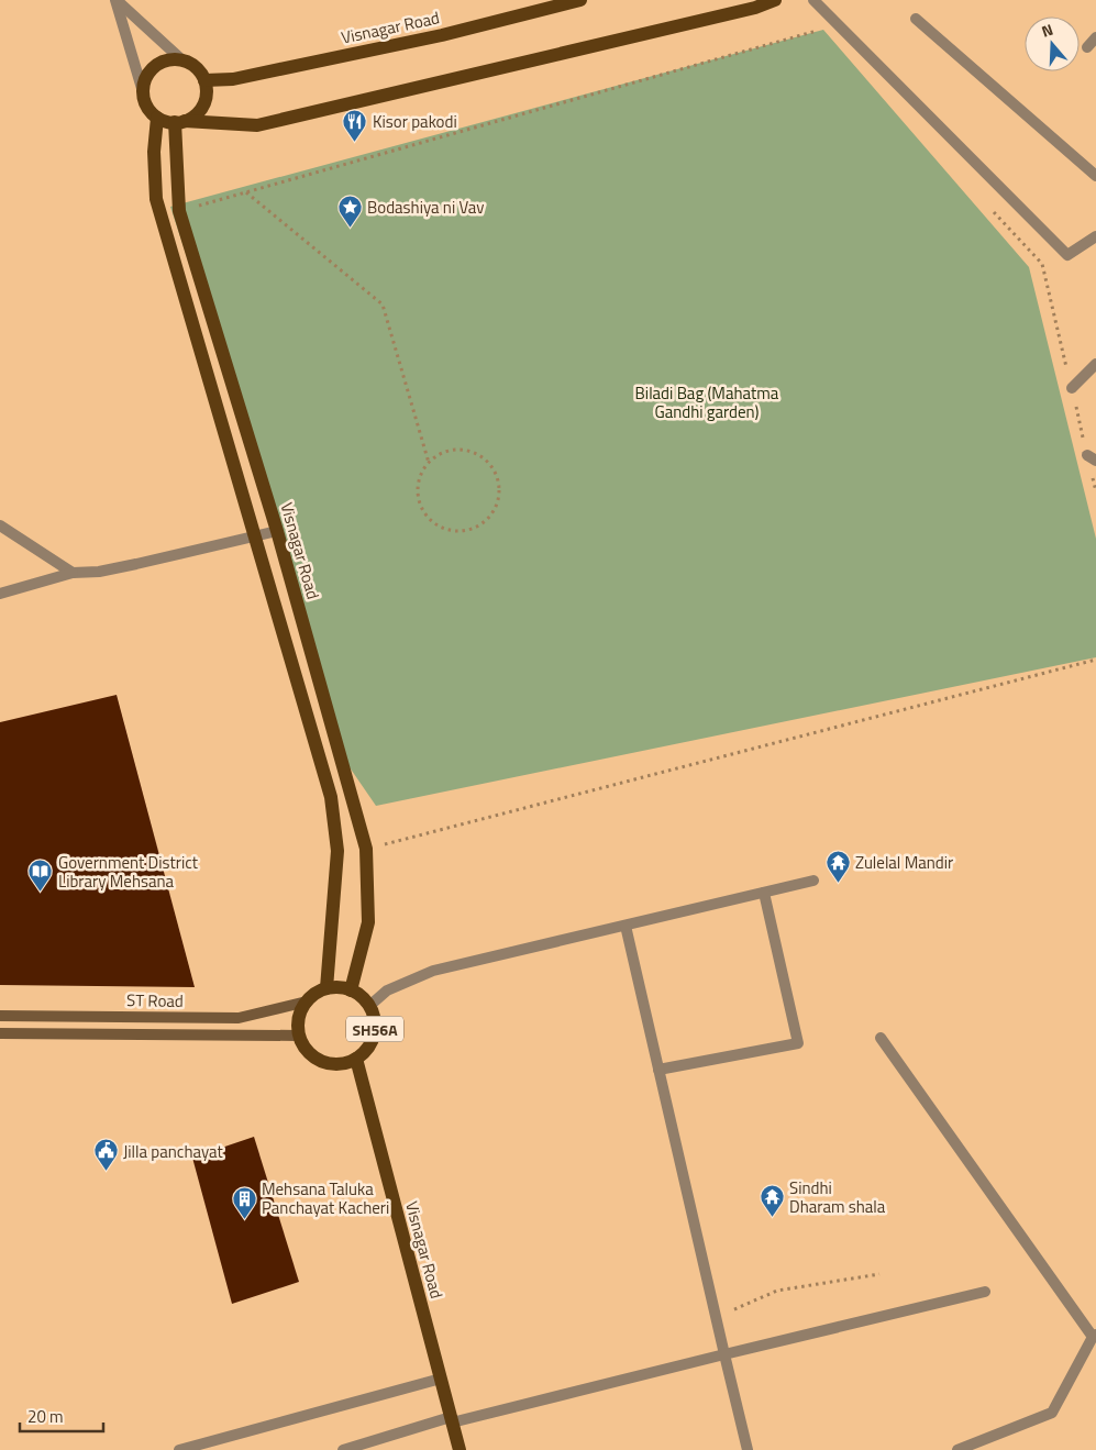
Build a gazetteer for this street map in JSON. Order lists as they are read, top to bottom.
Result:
{
  "streets": {
    "main road": ["Visnagar Road", "ST Road", "SH56A"]
  },
  "crossings": [
    ["Visnagar Road", "ST Road"],
    ["Visnagar Road", "SH56A"],
    ["ST Road", "SH56A"]
  ],
  "parks": ["Biladi Bag (Mahatma Gandhi garden)"],
  "places": {
    "restaurant": ["Kisor pakodi"],
    "place": ["Bodashiya ni Vav"],
    "temple": ["Zulelal Mandir", "Sindhi Dharam shala"],
    "library": ["Government District Library Mehsana"],
    "public building": ["Jilla panchayat"],
    "building": ["Mehsana Taluka Panchayat Kacheri"]
  },
  "scale_bar": "20 m",
  "north": "top"
}
